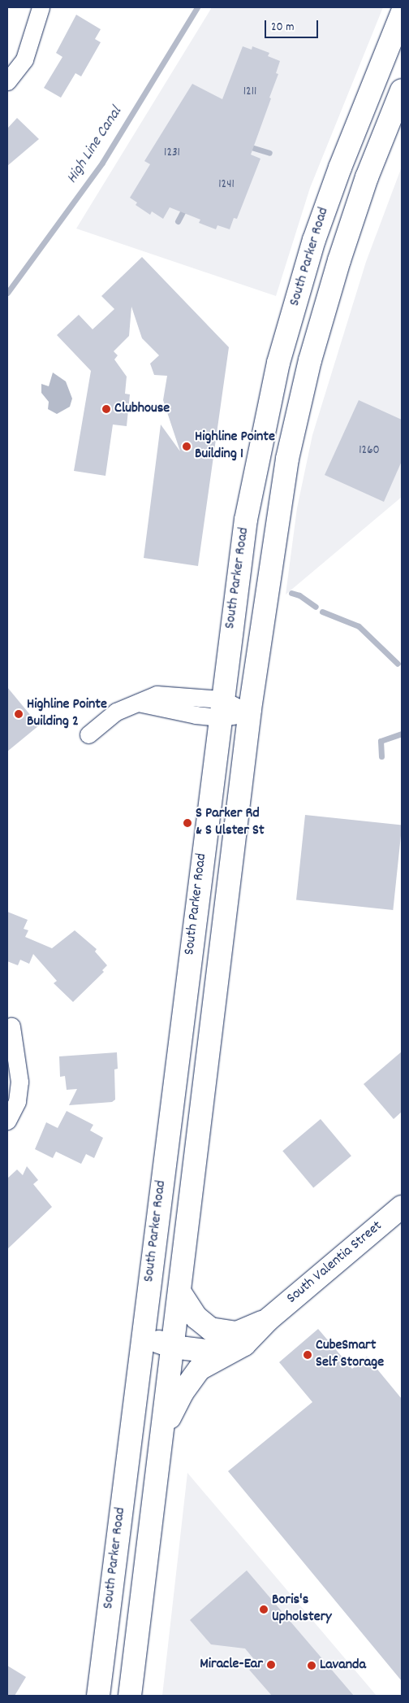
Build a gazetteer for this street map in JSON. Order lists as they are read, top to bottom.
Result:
{
  "streets": {
    "main road": ["South Parker Road", "South Valentia Street"]
  },
  "water": ["High Line Canal"],
  "places": [
    "Clubhouse",
    "Highline Pointe Building 1",
    "Highline Pointe Building 2",
    "S Parker Rd & S Ulster St",
    "CubeSmart Self Storage",
    "Boris's Upholstery",
    "Miracle-Ear",
    "Lavanda"
  ],
  "house_numbers": [
    "1211",
    "1231",
    "1241",
    "1260"
  ],
  "scale_bar": "20 m"
}
